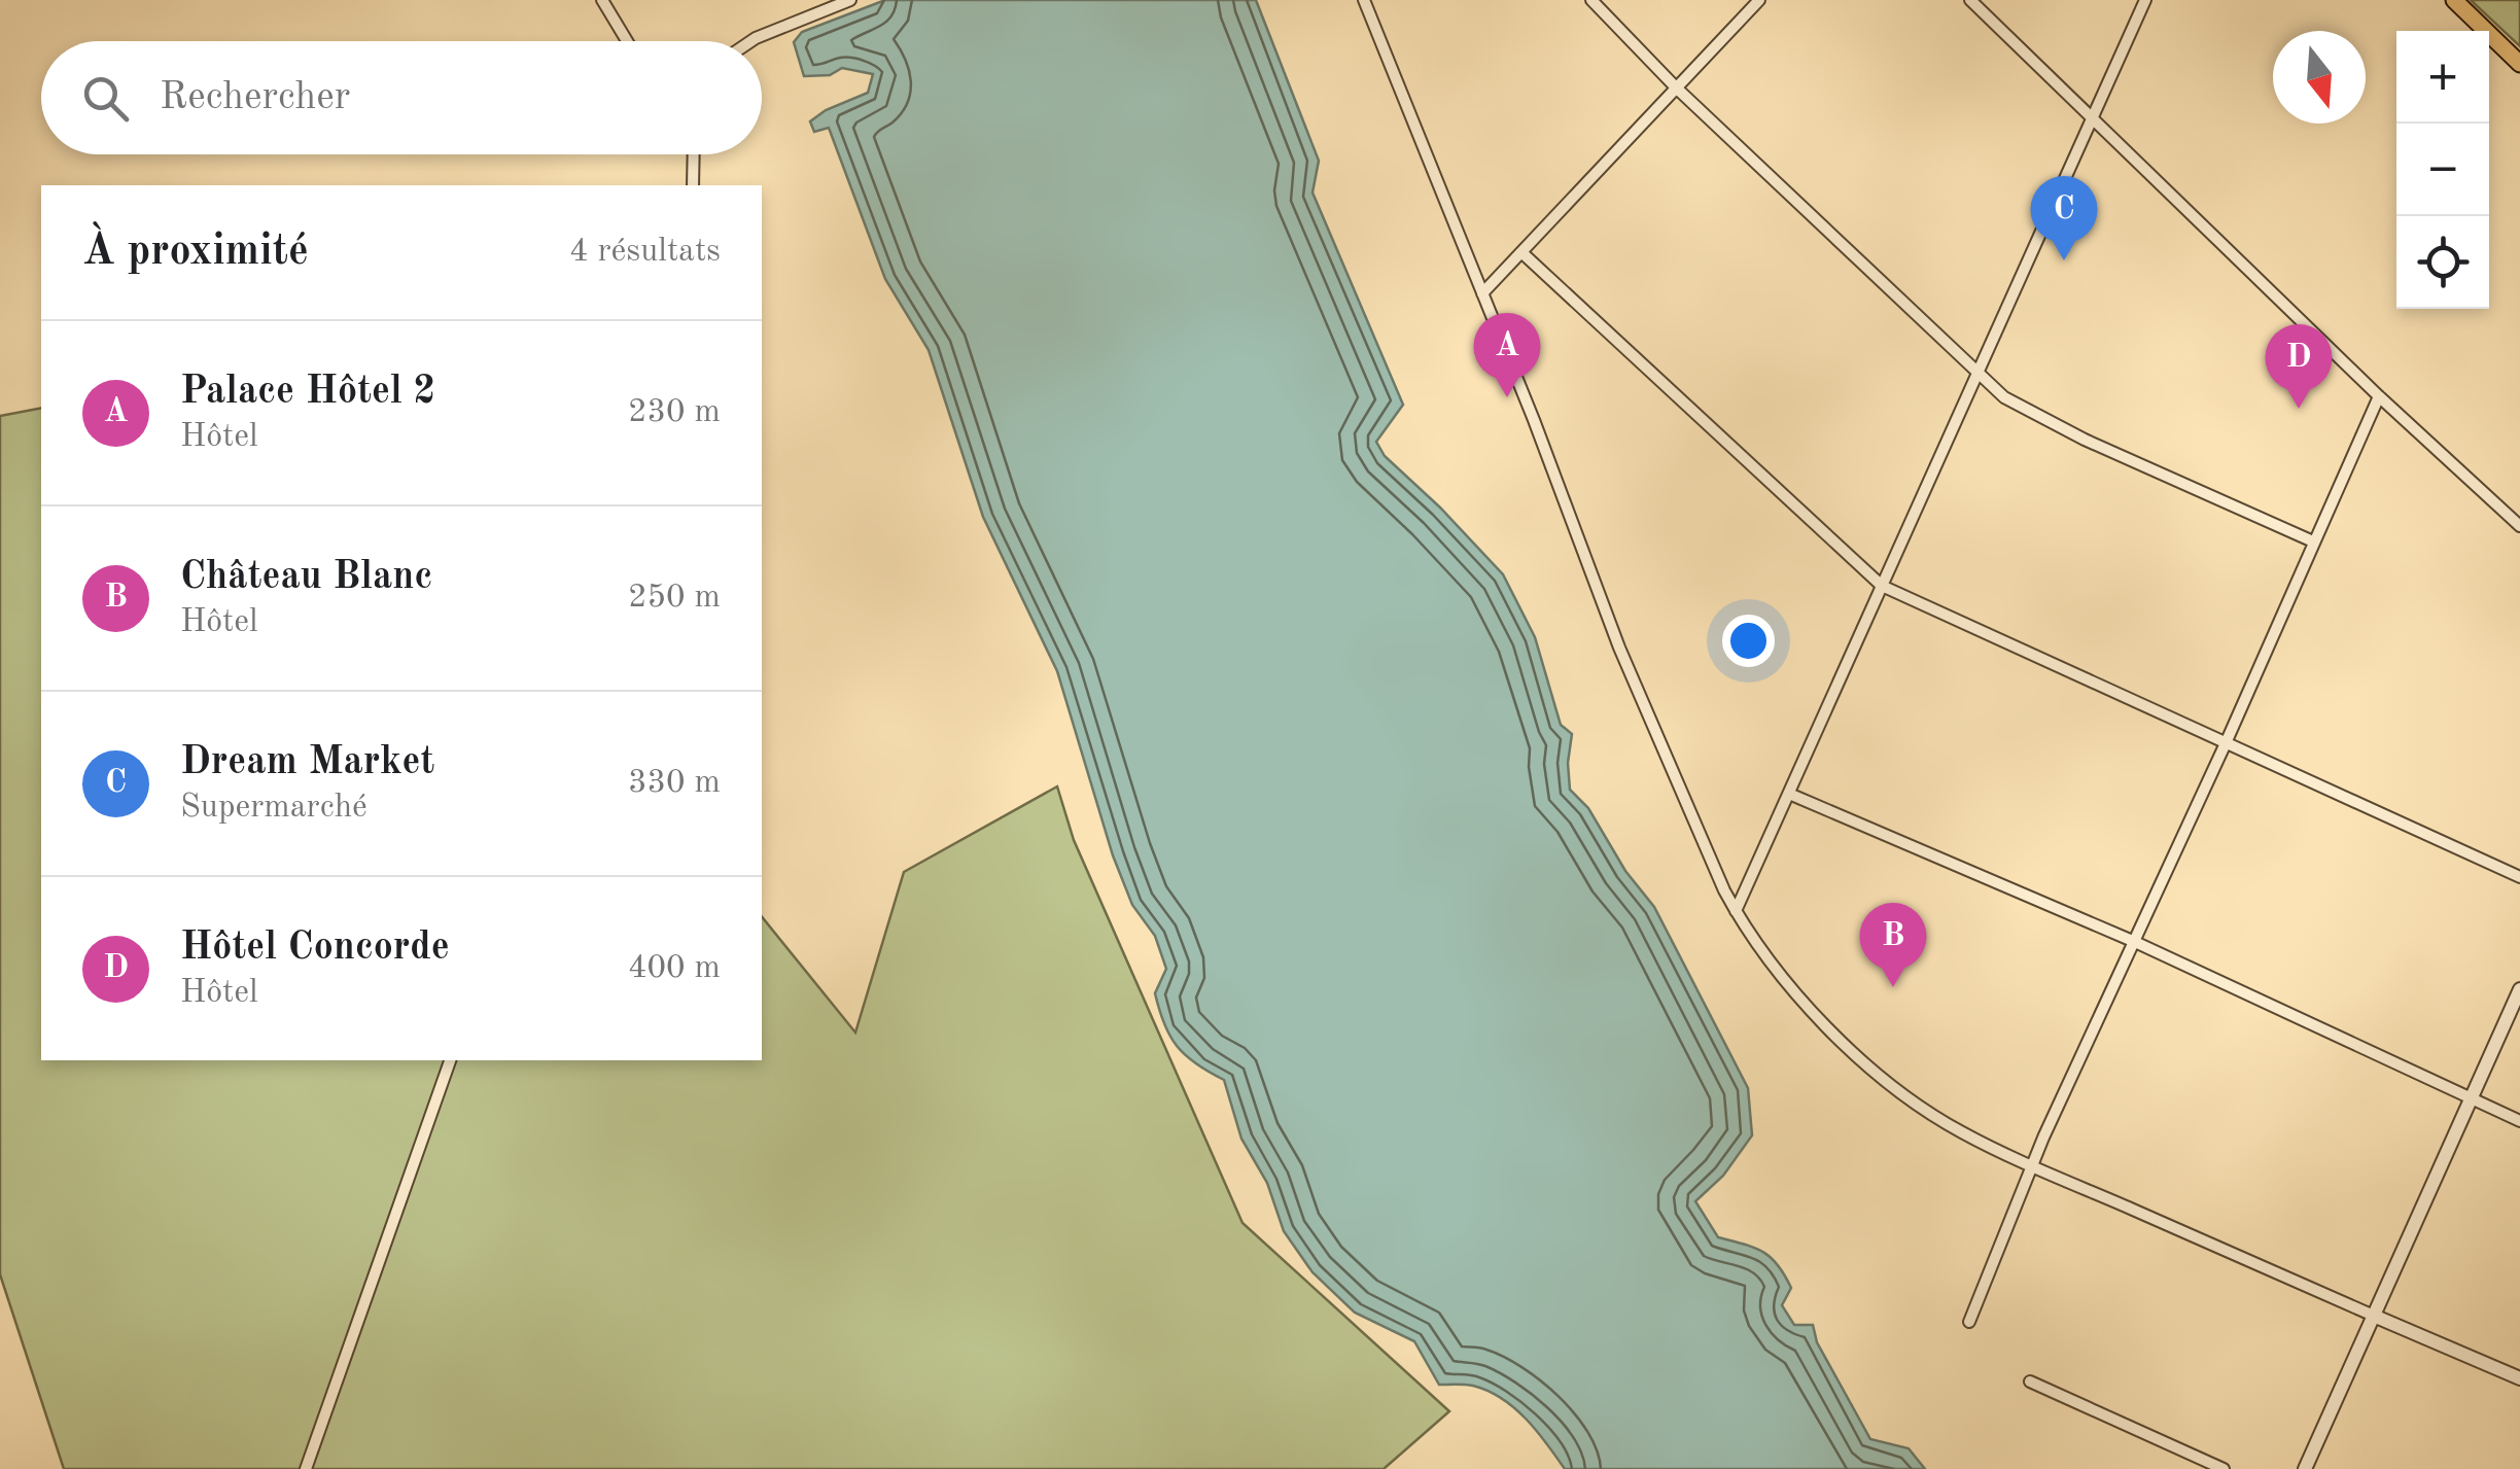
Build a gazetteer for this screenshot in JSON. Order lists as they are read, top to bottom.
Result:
{
  "north": "bottom",
  "page": {
    "map_buttons": ["+", "−"],
    "search": "Rechercher",
    "pins": [
      "C",
      "A",
      "D",
      "B"
    ],
    "heading": ["À proximité", "4 résultats"],
    "list": [
      {
        "mark": "A",
        "name": "Palace Hôtel 2",
        "note": "Hôtel",
        "value": "230 m"
      },
      {
        "mark": "B",
        "name": "Château Blanc",
        "note": "Hôtel",
        "value": "250 m"
      },
      {
        "mark": "C",
        "name": "Dream Market",
        "note": "Supermarché",
        "value": "330 m"
      },
      {
        "mark": "D",
        "name": "Hôtel Concorde",
        "note": "Hôtel",
        "value": "400 m"
      }
    ]
  }
}
